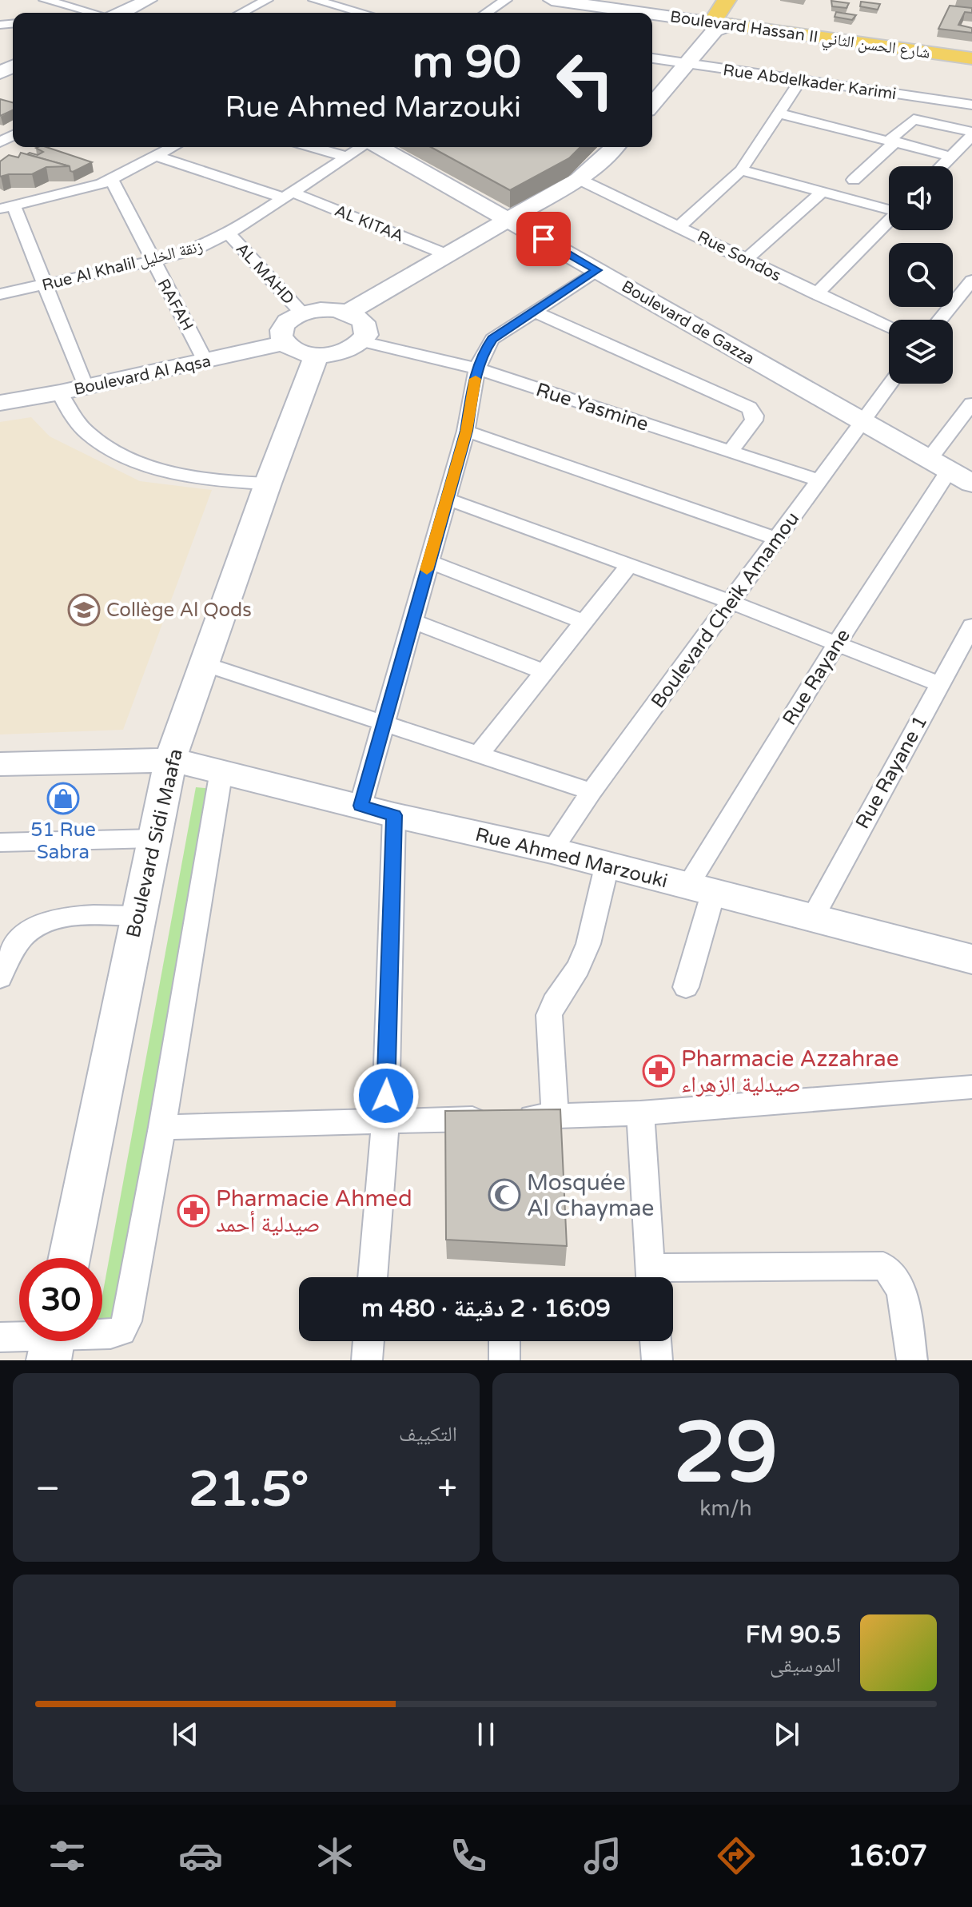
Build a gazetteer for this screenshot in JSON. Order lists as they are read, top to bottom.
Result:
{
  "streets": {
    "main road": ["Boulevard Hassan II شارع الحسن الثاني"],
    "street": [
      "Rue Abdelkader Karimi",
      "AL KITAA",
      "Rue Sondos",
      "Rue Al Khalil زنقة الخليل",
      "AL MAHD",
      "RAFAH",
      "Boulevard de Gazza",
      "Boulevard Al Aqsa",
      "Rue Yasmine",
      "Boulevard Cheik Amamou",
      "Rue Rayane",
      "Rue Rayane 1",
      "Boulevard Sidi Maafa",
      "Rue Ahmed Marzouki"
    ]
  },
  "crossings": [
    ["AL KITAA", "Rue Al Khalil زنقة الخليل"],
    ["Rue Al Khalil زنقة الخليل", "AL MAHD"],
    ["Rue Al Khalil زنقة الخليل", "RAFAH"],
    ["RAFAH", "Boulevard Al Aqsa"],
    ["Boulevard de Gazza", "Boulevard Cheik Amamou"],
    ["Boulevard de Gazza", "Rue Rayane"],
    ["Rue Yasmine", "Boulevard Cheik Amamou"],
    ["Boulevard Cheik Amamou", "Rue Ahmed Marzouki"],
    ["Rue Rayane", "Rue Ahmed Marzouki"],
    ["Rue Rayane 1", "Rue Ahmed Marzouki"],
    ["Boulevard Sidi Maafa", "Rue Ahmed Marzouki"]
  ],
  "places": {
    "school or university": ["Collège Al Qods"],
    "shop": ["51 Rue Sabra"],
    "pharmacy": ["Pharmacie Azzahrae صيدلية الزهراء", "Pharmacie Ahmed صيدلية أحمد"],
    "mosque": ["Mosquée Al Chaymae"]
  },
  "page": {
    "turn": ["90 m", "Rue Ahmed Marzouki"],
    "limit": "30",
    "trip": "16:09 · 2 دقيقة · 480 m",
    "tile": [
      ["29", "km/h"],
      "التكييف"
    ],
    "heat": ["−", "21.5°", "+"],
    "song": ["90.5 FM", "الموسيقى"],
    "tabs": "16:07"
  }
}
